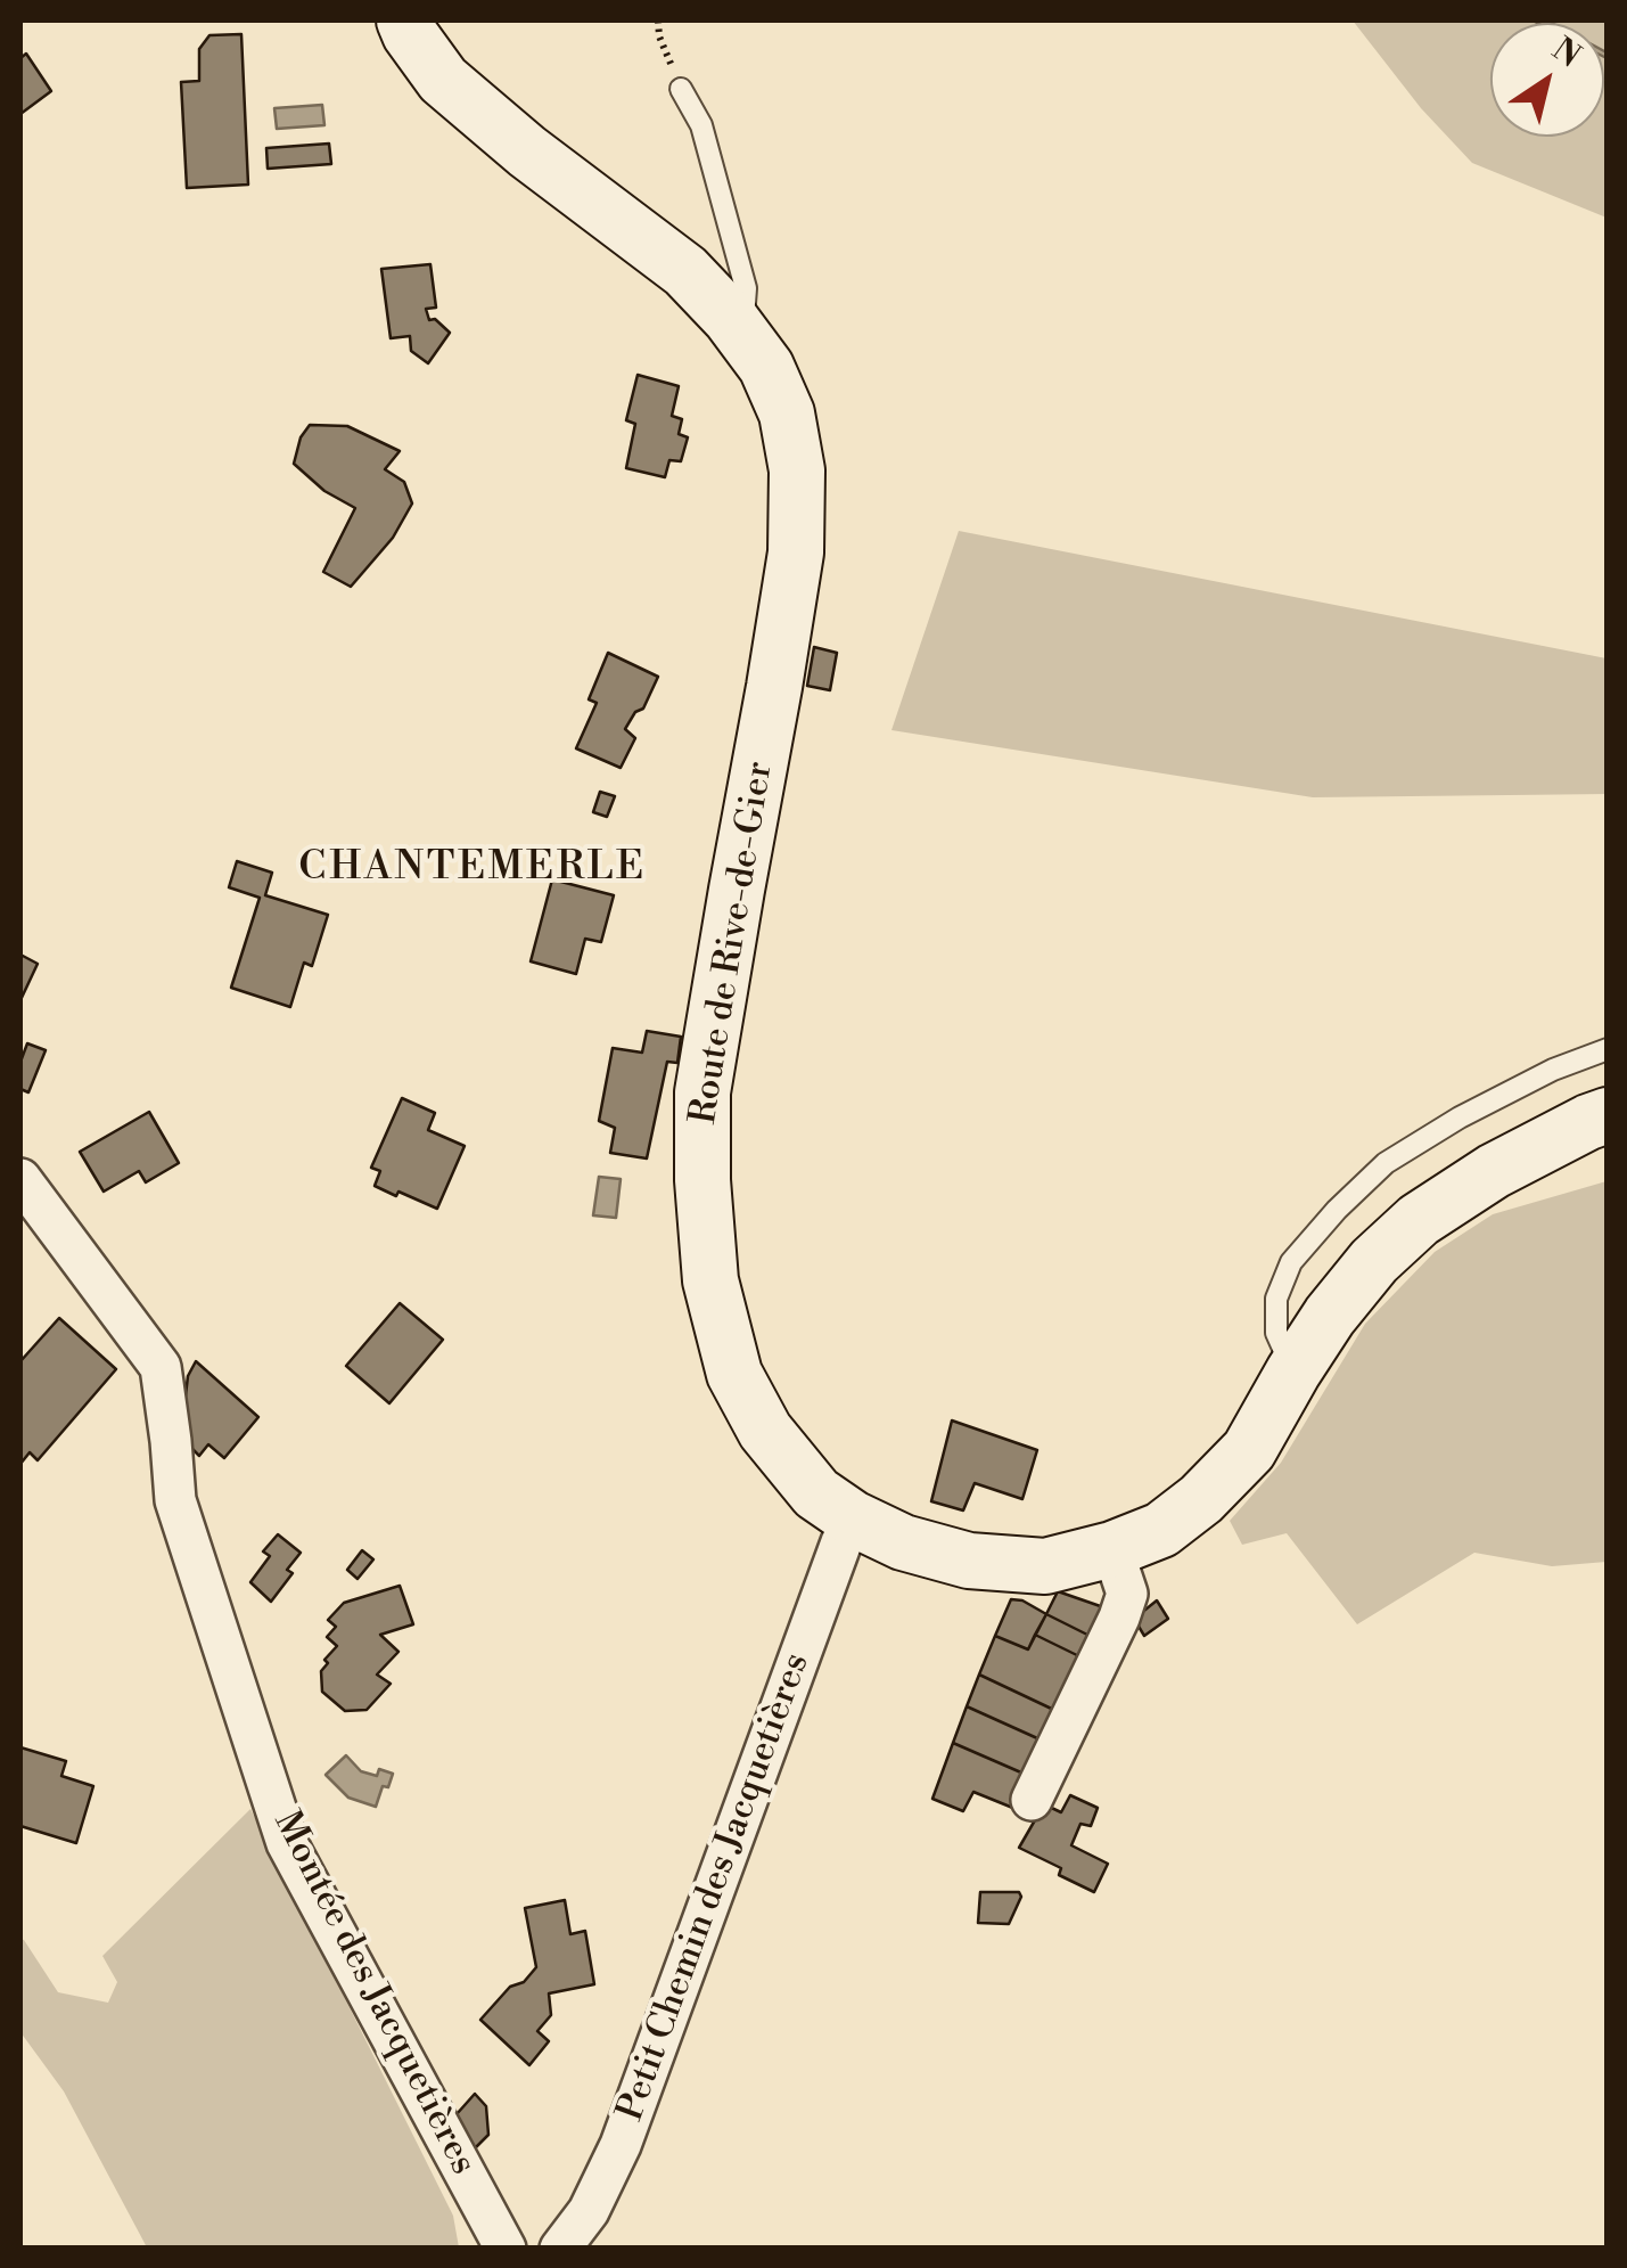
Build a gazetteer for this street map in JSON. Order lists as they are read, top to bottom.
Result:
{
  "streets": {
    "main road": ["Route de Rive-de-Gier"],
    "street": ["Petit Chemin des Jacquetières", "Montée des Jacquetières"]
  },
  "crossings": [
    ["Route de Rive-de-Gier", "Petit Chemin des Jacquetières"]
  ],
  "districts": ["CHANTEMERLE"],
  "north": "top right"
}
